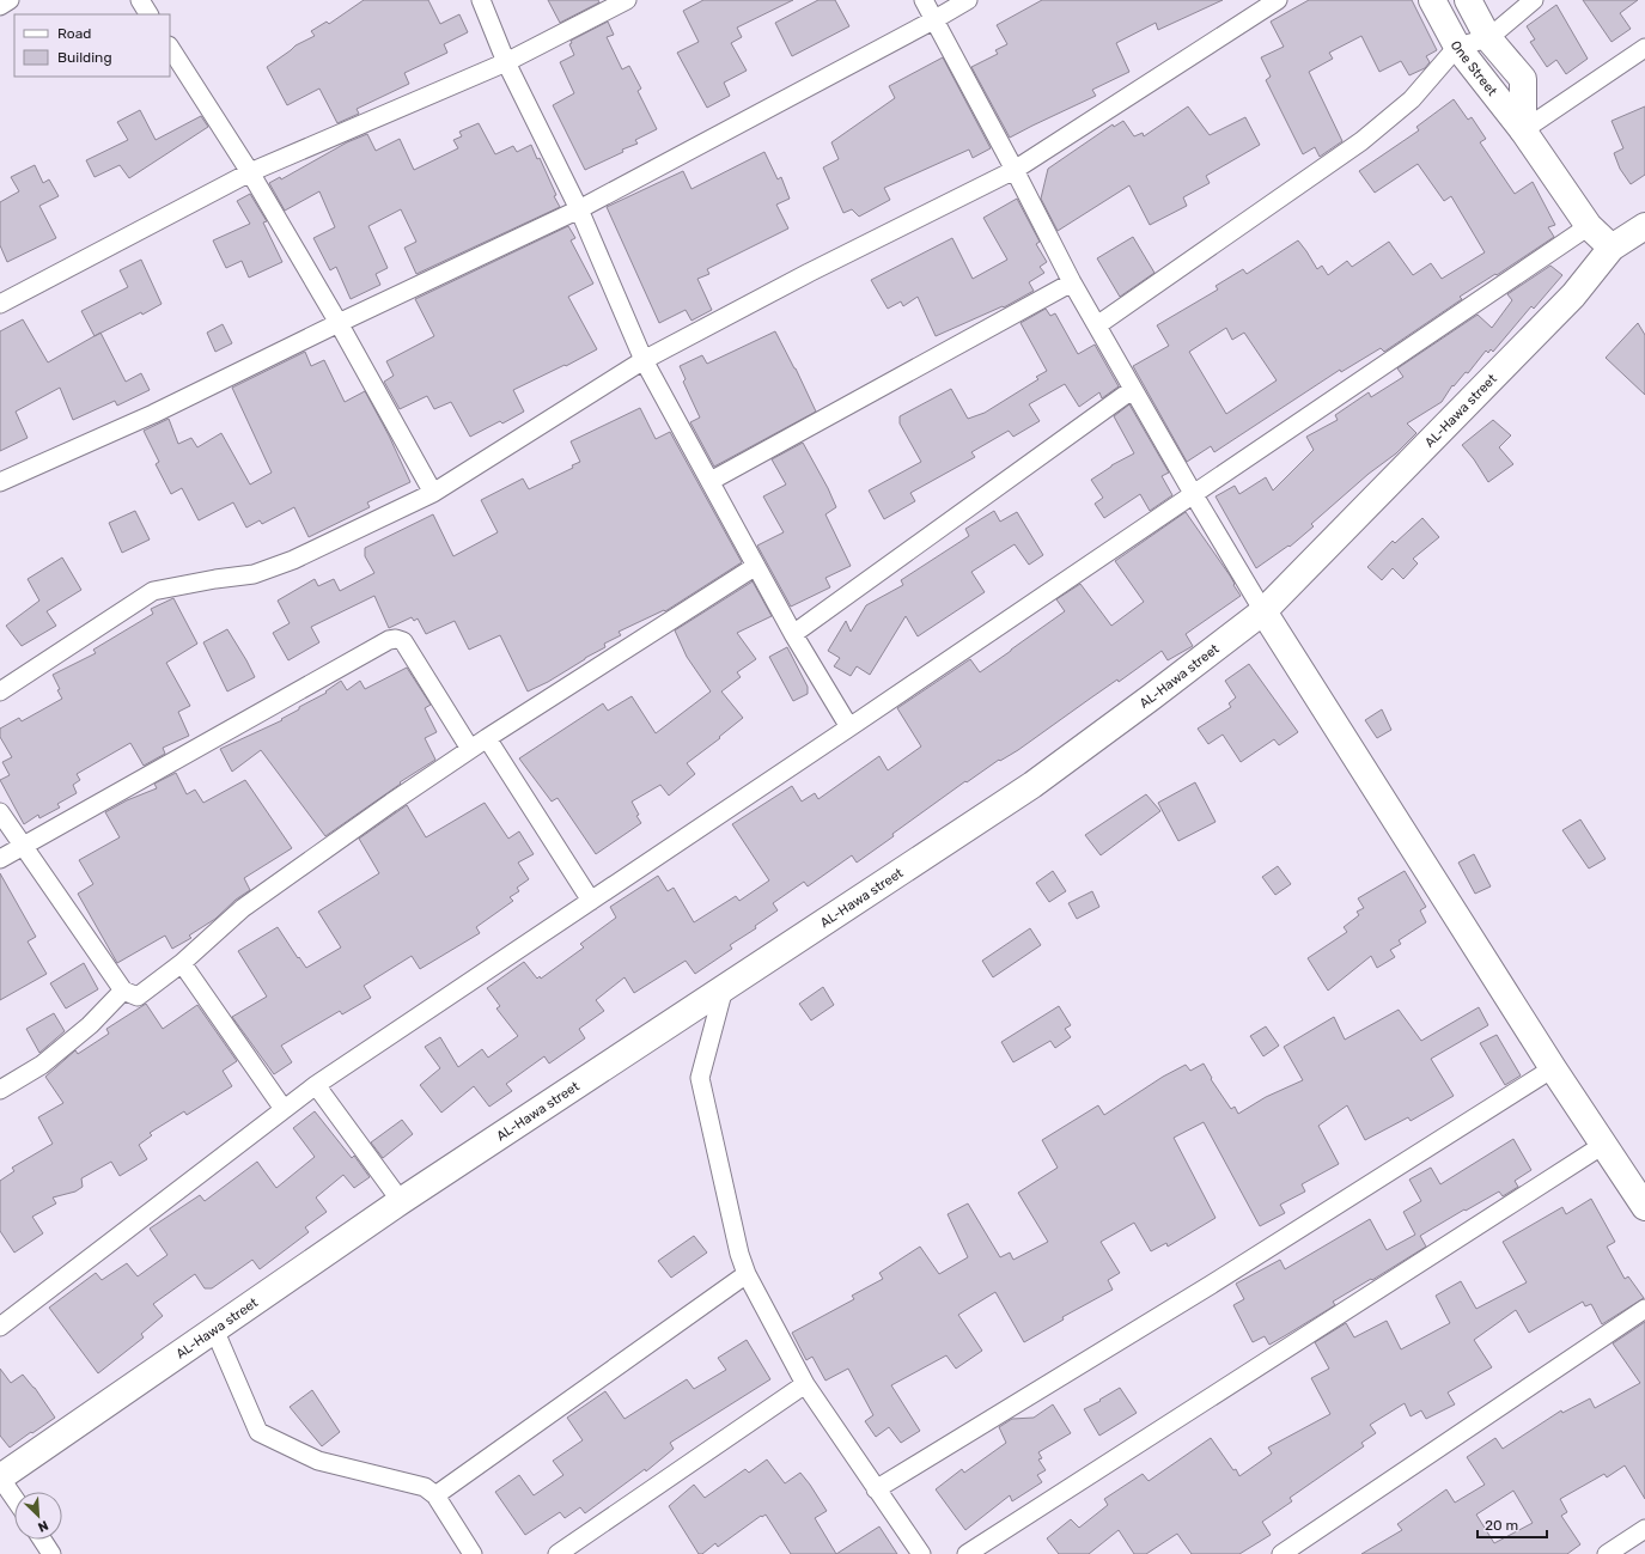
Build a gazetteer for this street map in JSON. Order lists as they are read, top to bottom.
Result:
{
  "streets": {
    "street": ["One Street", "AL-Hawa street"]
  },
  "crossings": [
    ["One Street", "AL-Hawa street"]
  ],
  "legend": ["Road", "Building"],
  "scale_bar": "20 m",
  "north": "bottom right"
}
